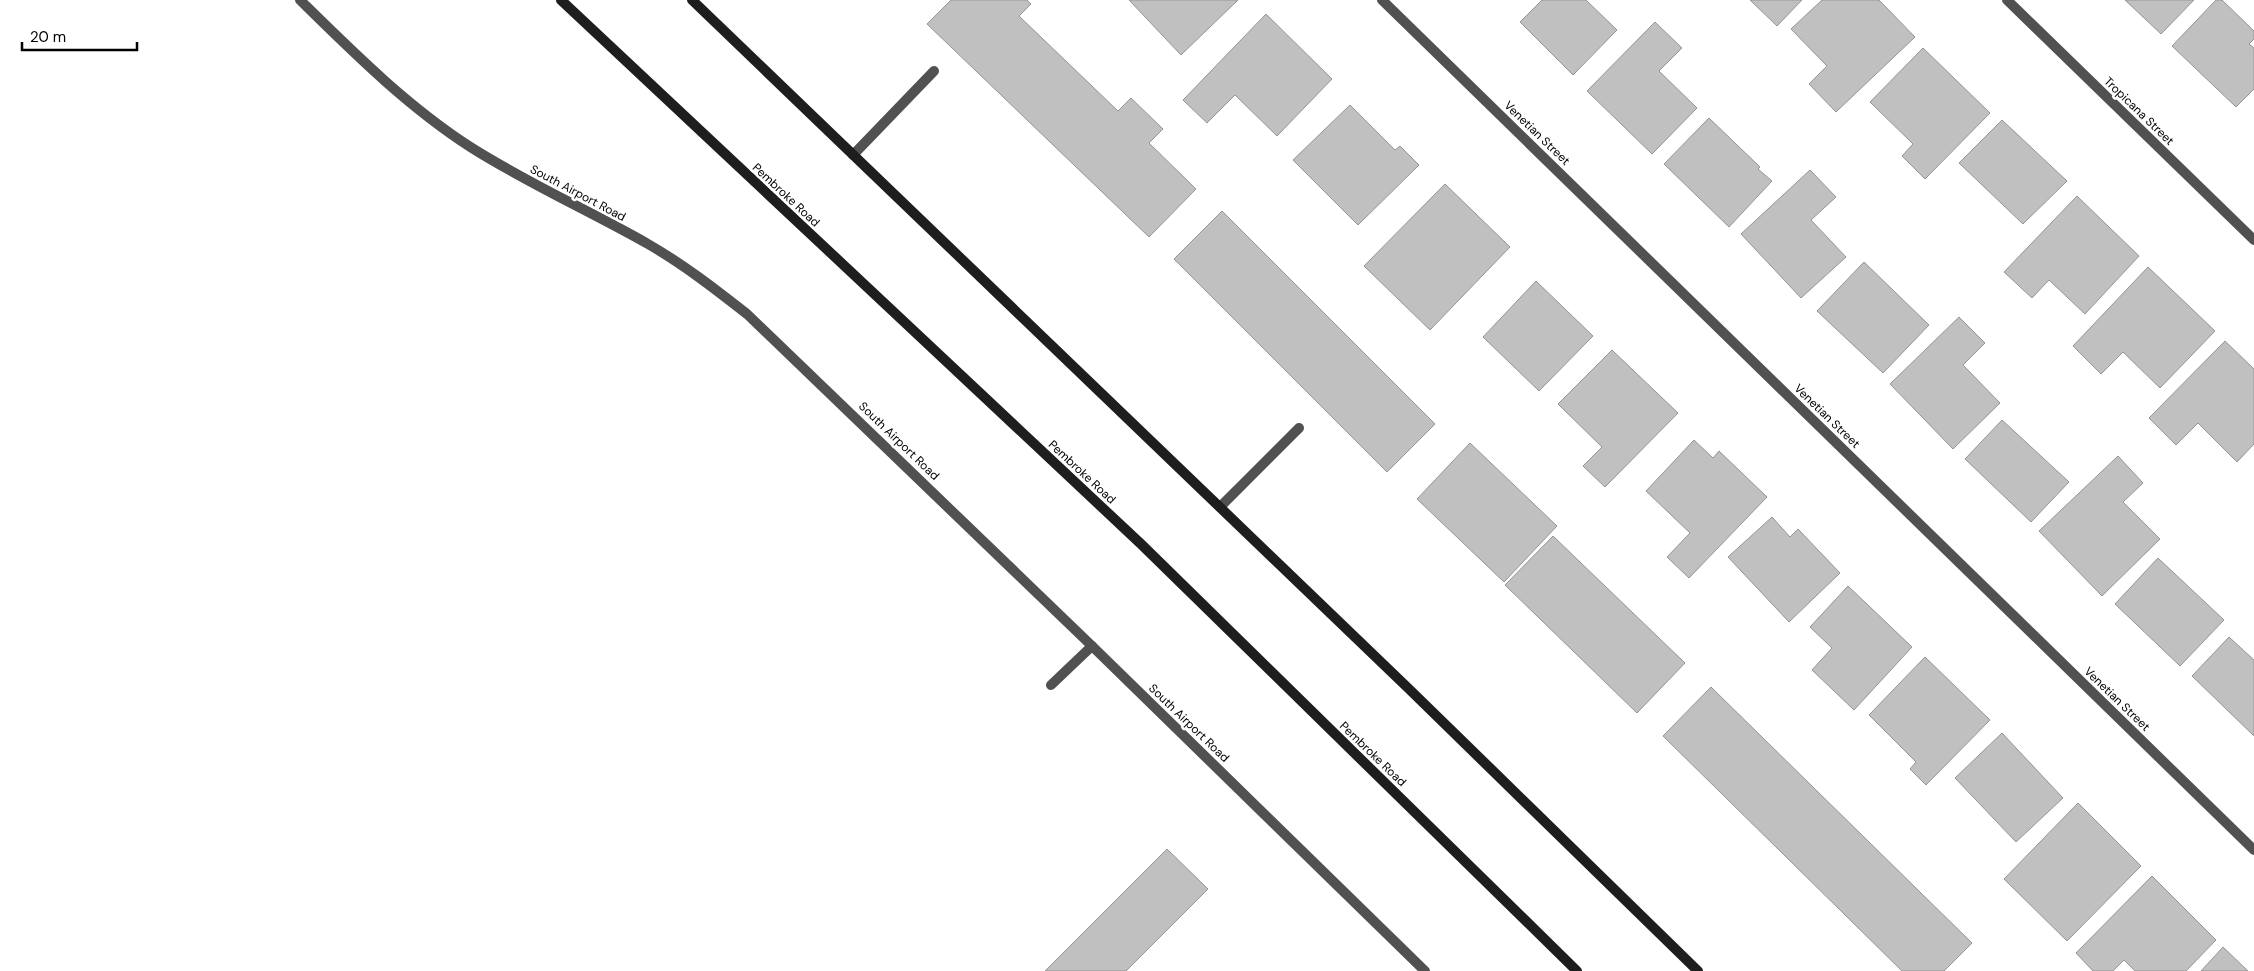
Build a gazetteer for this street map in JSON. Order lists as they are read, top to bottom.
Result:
{
  "streets": {
    "main road": ["Pembroke Road"],
    "street": ["Tropicana Street", "Venetian Street", "South Airport Road"]
  },
  "scale_bar": "20 m"
}
